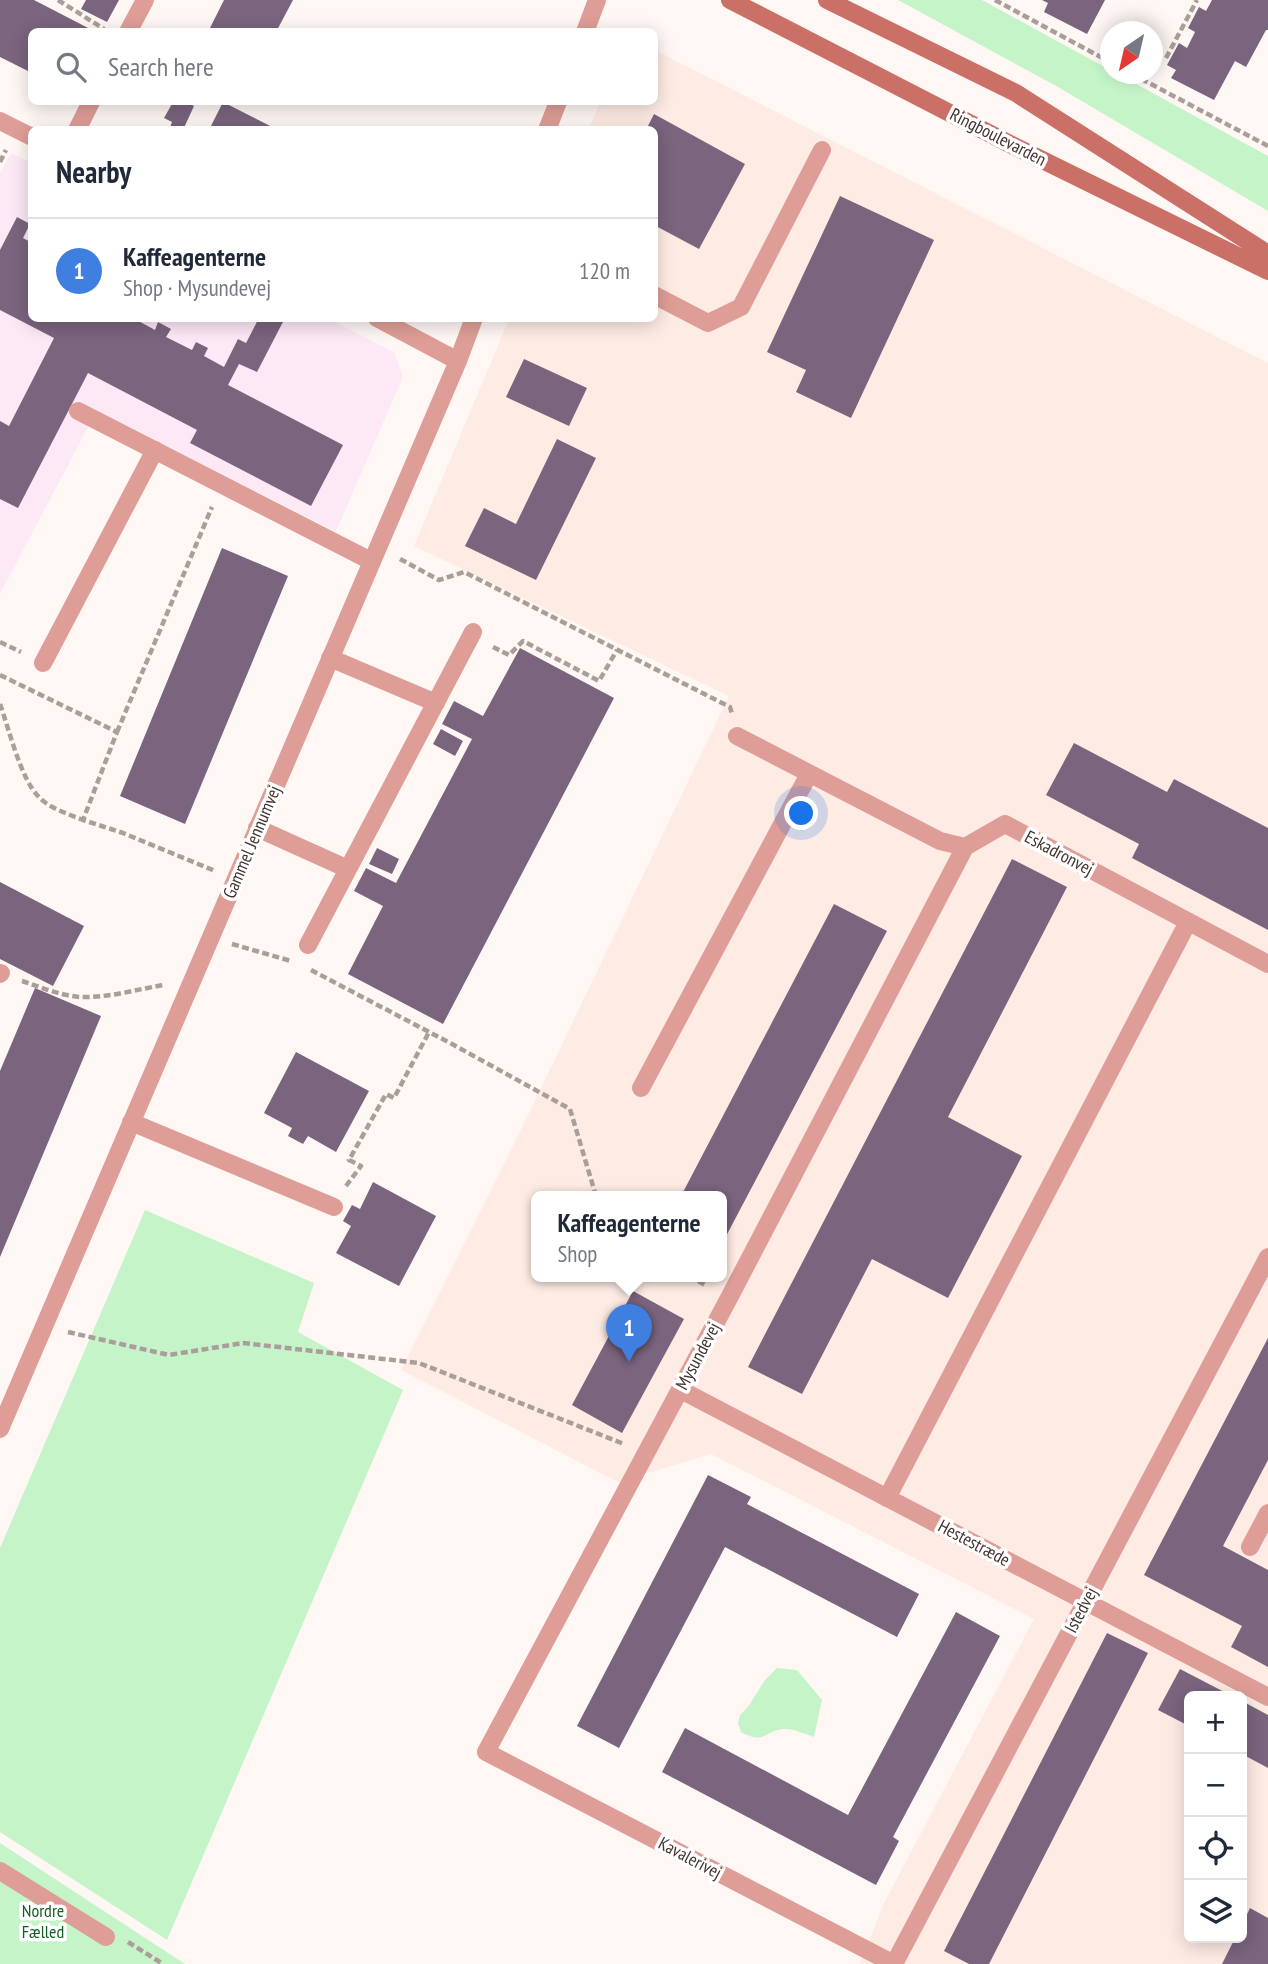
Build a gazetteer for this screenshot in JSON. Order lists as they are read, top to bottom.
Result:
{
  "streets": {
    "main road": ["Ringboulevarden"],
    "street": [
      "Gammel Jennumvej",
      "Eskadronvej",
      "Mysundevej",
      "Hestestræde",
      "Istedvej",
      "Kavalerivej"
    ]
  },
  "crossings": [
    ["Eskadronvej", "Mysundevej"],
    ["Mysundevej", "Hestestræde"],
    ["Mysundevej", "Kavalerivej"],
    ["Hestestræde", "Istedvej"],
    ["Istedvej", "Kavalerivej"]
  ],
  "parks": ["Nordre Fælled"],
  "north": "bottom left",
  "page": {
    "search": "Search here",
    "heading": "Nearby",
    "list": [
      {
        "mark": "1",
        "name": "Kaffeagenterne",
        "note": "Shop · Mysundevej",
        "value": "120 m"
      }
    ],
    "popup": ["Kaffeagenterne", "Shop"],
    "pins": "1",
    "map_buttons": ["+", "−"]
  }
}
